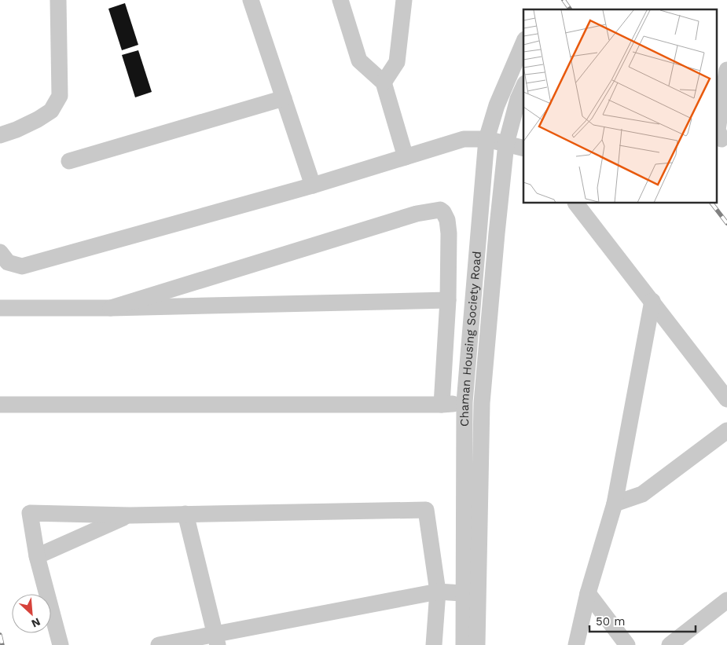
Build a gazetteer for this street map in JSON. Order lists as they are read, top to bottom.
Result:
{
  "streets": {
    "street": ["Chaman Housing Society Road"]
  },
  "scale_bar": "50 m",
  "north": "bottom right"
}
